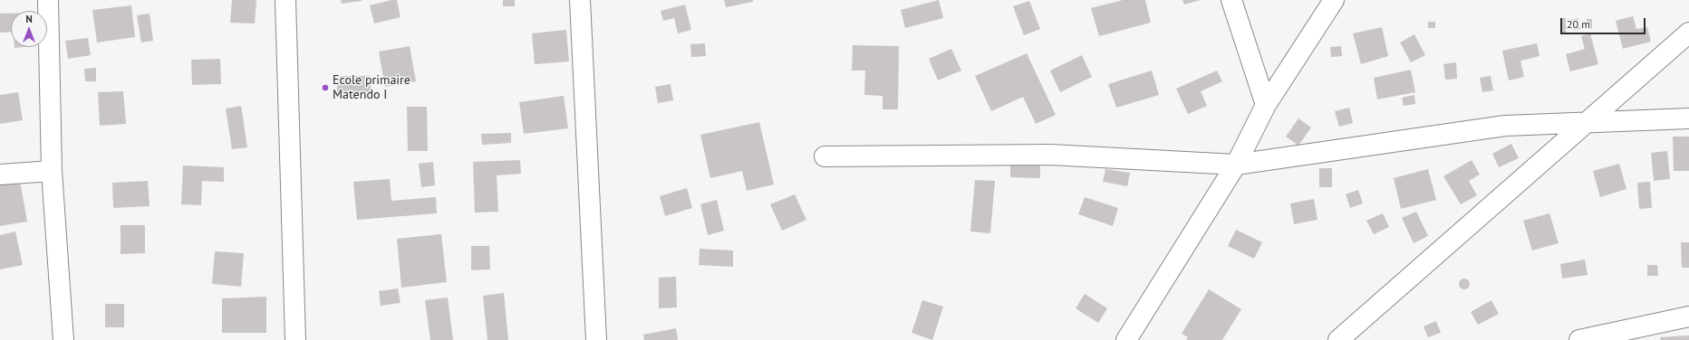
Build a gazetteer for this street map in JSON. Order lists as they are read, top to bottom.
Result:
{
  "places": ["Ecole primaire Matendo I"],
  "scale_bar": "20 m",
  "north": "top"
}
